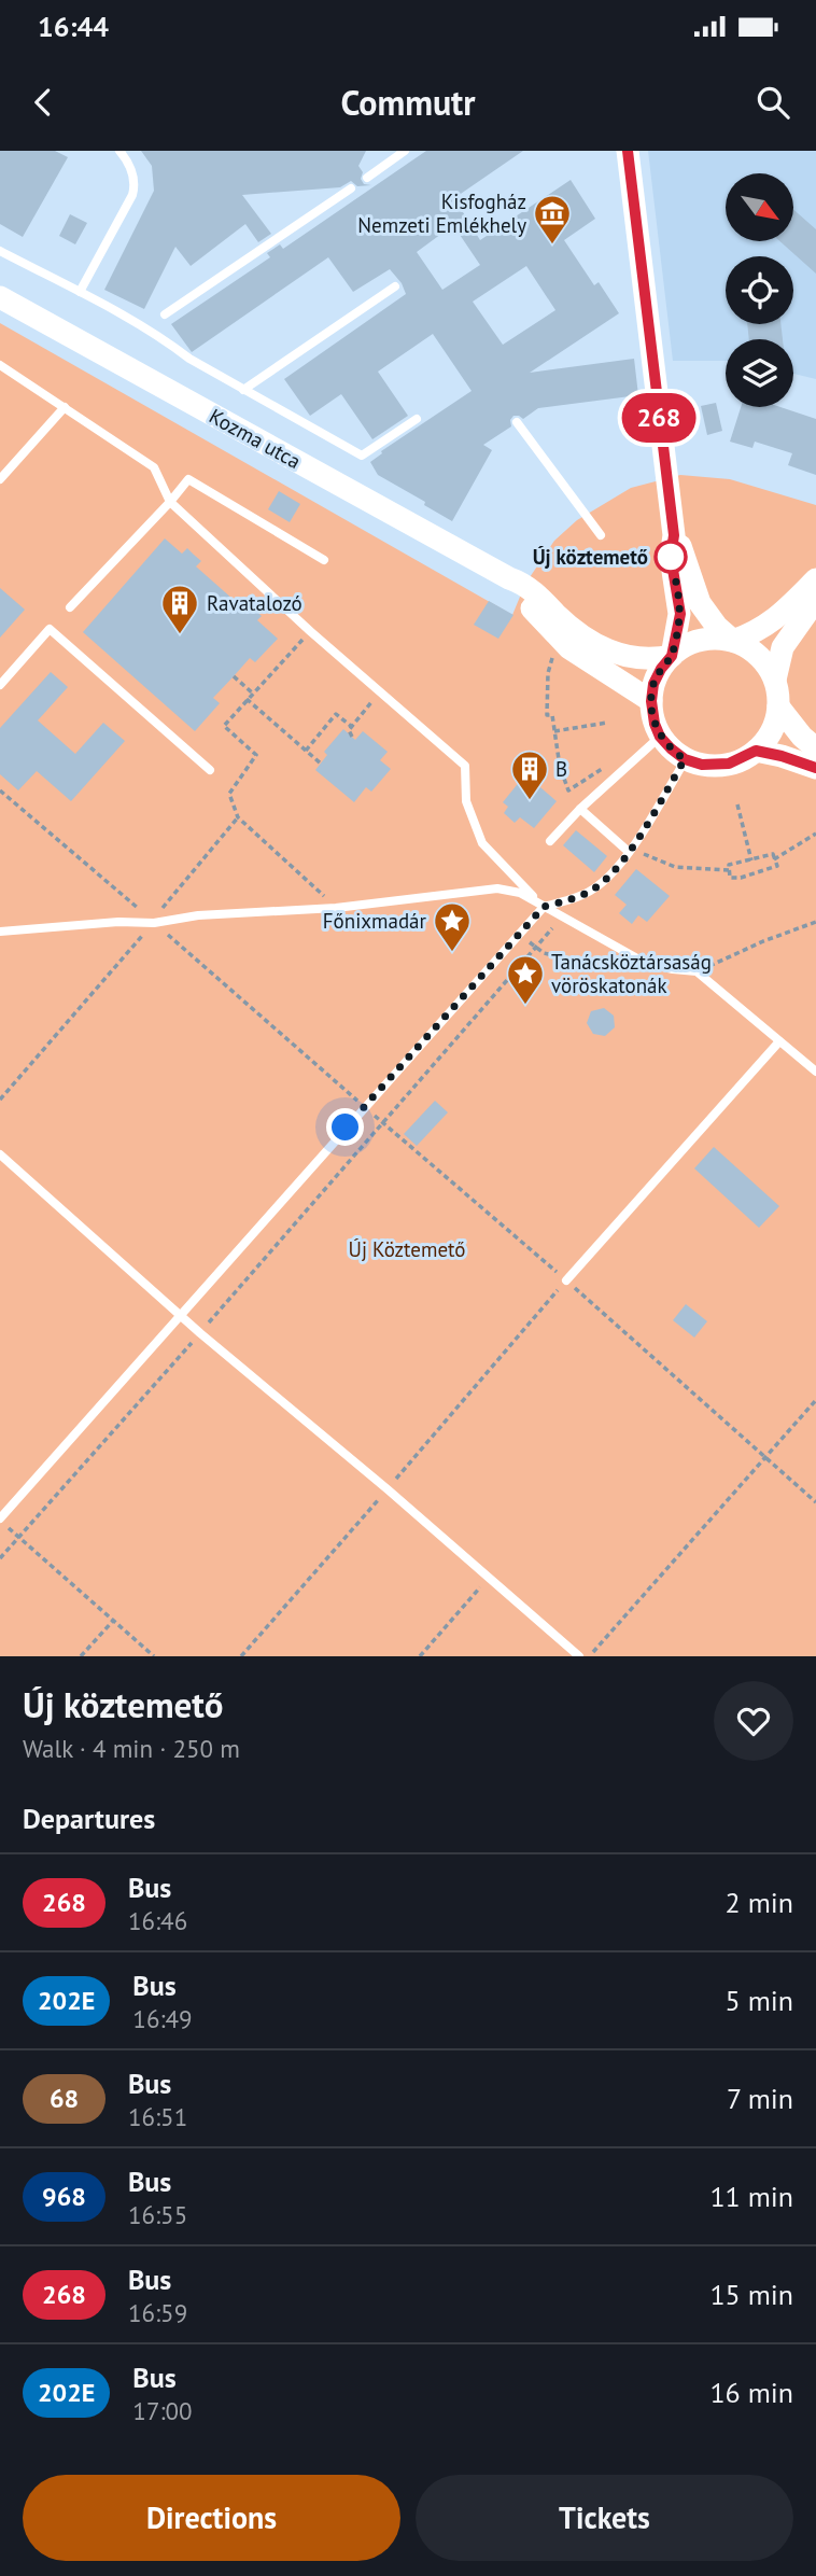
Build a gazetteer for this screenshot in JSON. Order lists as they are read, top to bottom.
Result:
{
  "streets": {
    "street": ["Kozma utca"]
  },
  "parks": ["Új Köztemető"],
  "places": {
    "museum": ["Kisfogház Nemzeti Emlékhely"],
    "other": ["Új köztemető"],
    "building": ["Ravatalozó", "B"],
    "place": ["Főnixmadár", "Tanácsköztársaság vöröskatonák"]
  },
  "lines": ["bus line 268"],
  "north": "bottom right",
  "page": {
    "status": "16:44",
    "header": "Commutr",
    "on_map": "268",
    "heading": [
      ["Új köztemető", "Walk · 4 min · 250 m"],
      "Departures"
    ],
    "list": [
      {
        "mark": "268",
        "name": "Bus",
        "note": "16:46",
        "value": "2 min"
      },
      {
        "mark": "202E",
        "name": "Bus",
        "note": "16:49",
        "value": "5 min"
      },
      {
        "mark": "68",
        "name": "Bus",
        "note": "16:51",
        "value": "7 min"
      },
      {
        "mark": "968",
        "name": "Bus",
        "note": "16:55",
        "value": "11 min"
      },
      {
        "mark": "268",
        "name": "Bus",
        "note": "16:59",
        "value": "15 min"
      },
      {
        "mark": "202E",
        "name": "Bus",
        "note": "17:00",
        "value": "16 min"
      }
    ],
    "buttons": ["Directions", "Tickets"]
  }
}
